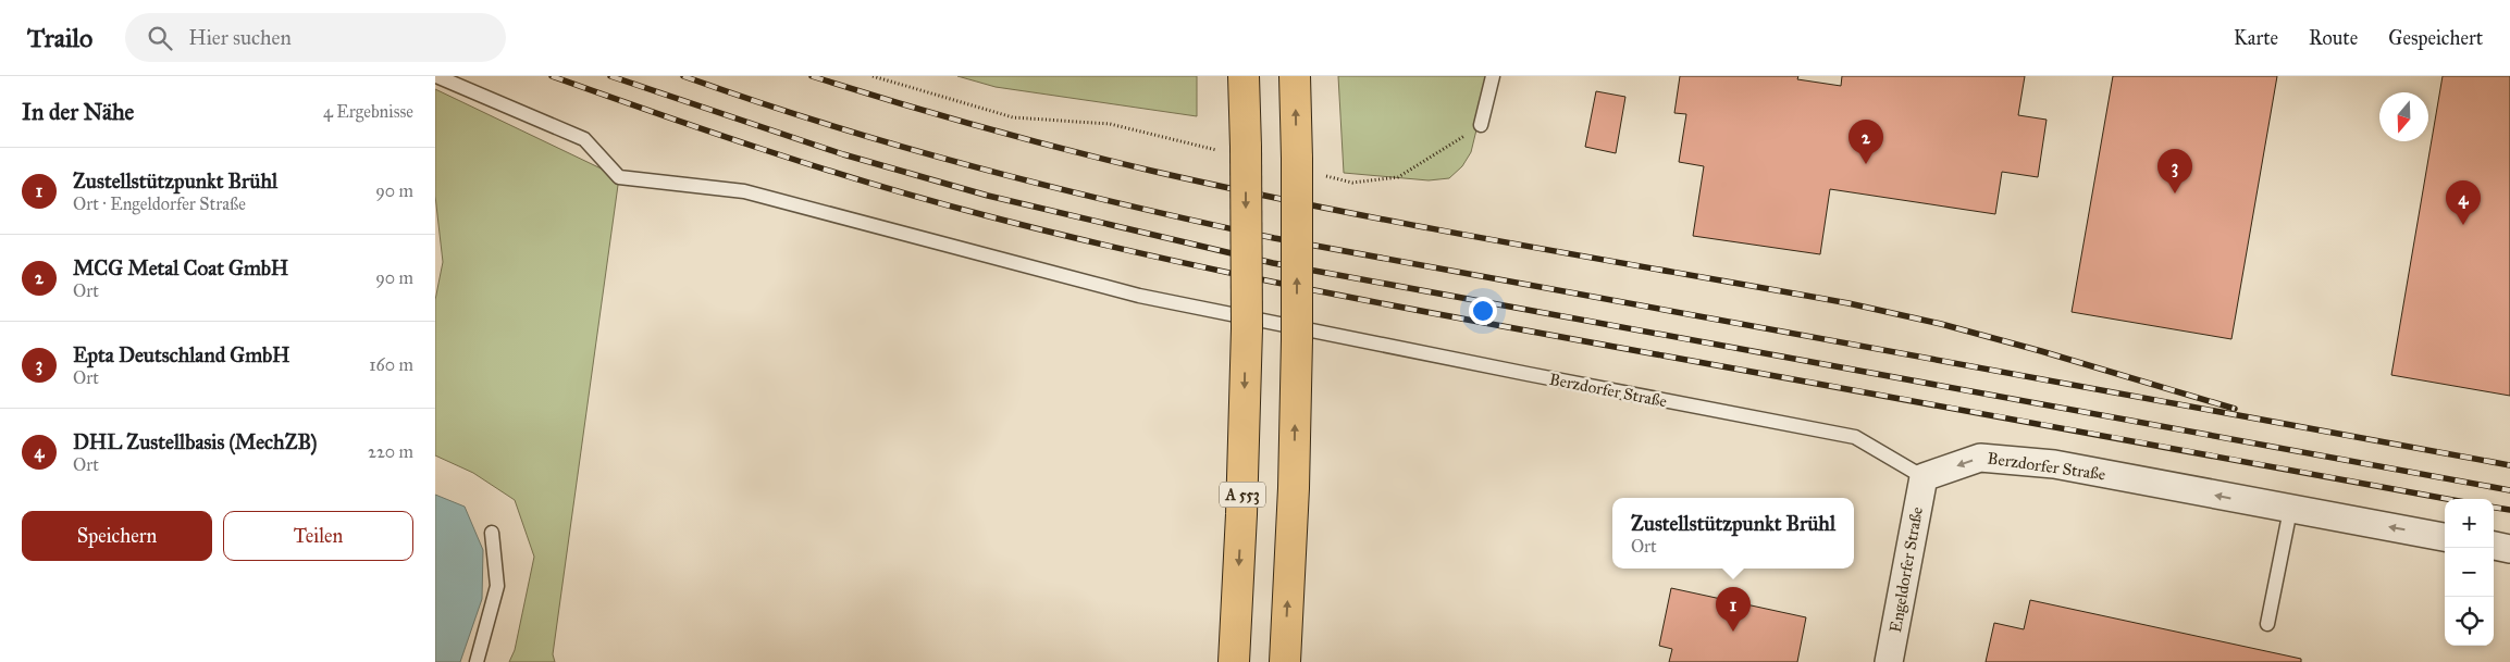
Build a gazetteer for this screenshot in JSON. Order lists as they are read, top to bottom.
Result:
{
  "streets": {
    "highway": ["A 553"],
    "street": ["Berzdorfer Straße", "Engeldorfer Straße"]
  },
  "crossings": [
    ["Berzdorfer Straße", "Engeldorfer Straße"]
  ],
  "north": "bottom",
  "page": {
    "header": "Trailo",
    "search": "Hier suchen",
    "nav": ["Karte", "Route", "Gespeichert"],
    "heading": ["In der Nähe", "4 Ergebnisse"],
    "pins": [
      "2",
      "3",
      "4",
      "1"
    ],
    "list": [
      {
        "mark": "1",
        "name": "Zustellstützpunkt Brühl",
        "note": "Ort · Engeldorfer Straße",
        "value": "90 m"
      },
      {
        "mark": "2",
        "name": "MCG Metal Coat GmbH",
        "note": "Ort",
        "value": "90 m"
      },
      {
        "mark": "3",
        "name": "Epta Deutschland GmbH",
        "note": "Ort",
        "value": "160 m"
      },
      {
        "mark": "4",
        "name": "DHL Zustellbasis (MechZB)",
        "note": "Ort",
        "value": "220 m"
      }
    ],
    "buttons": ["Speichern", "Teilen"],
    "popup": ["Zustellstützpunkt Brühl", "Ort"],
    "map_buttons": ["+", "−"]
  }
}
